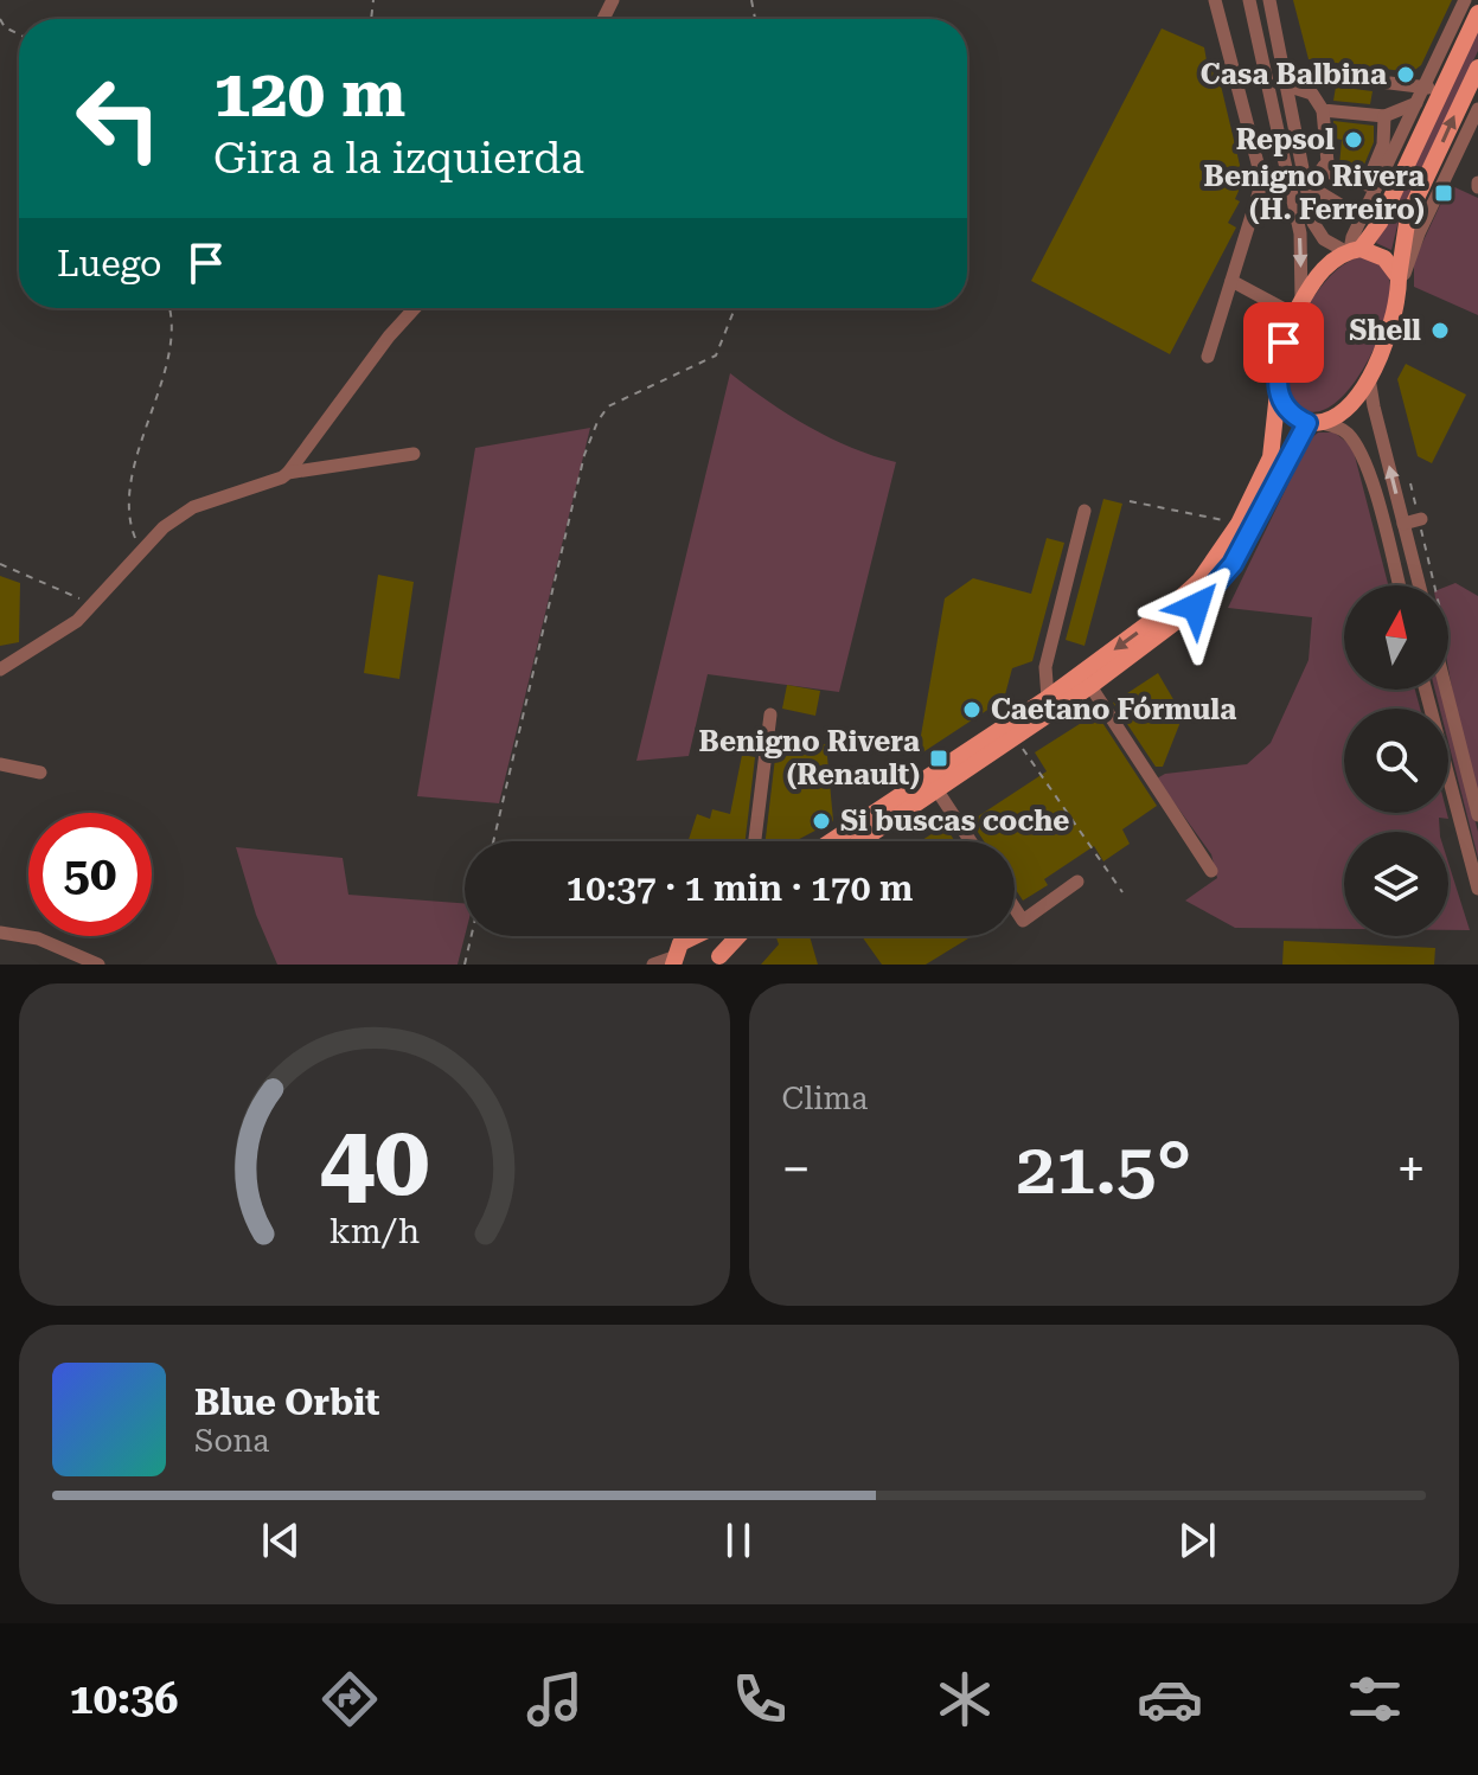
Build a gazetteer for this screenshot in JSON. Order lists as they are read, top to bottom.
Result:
{
  "places": {
    "other": [
      "Casa Balbina",
      "Repsol",
      "Shell",
      "Caetano Fórmula",
      "Si buscas coche"
    ],
    "transit": ["Benigno Rivera (H. Ferreiro)", "Benigno Rivera (Renault)"]
  },
  "north": "top",
  "page": {
    "turn": ["120 m", "Gira a la izquierda"],
    "then": "Luego",
    "limit": "50",
    "trip": "10:37 · 1 min · 170 m",
    "tile": "Clima",
    "heat": ["−", "21.5°", "+"],
    "song": ["Blue Orbit", "Sona"],
    "tabs": "10:36",
    "gauge": ["40", "km/h"]
  }
}
